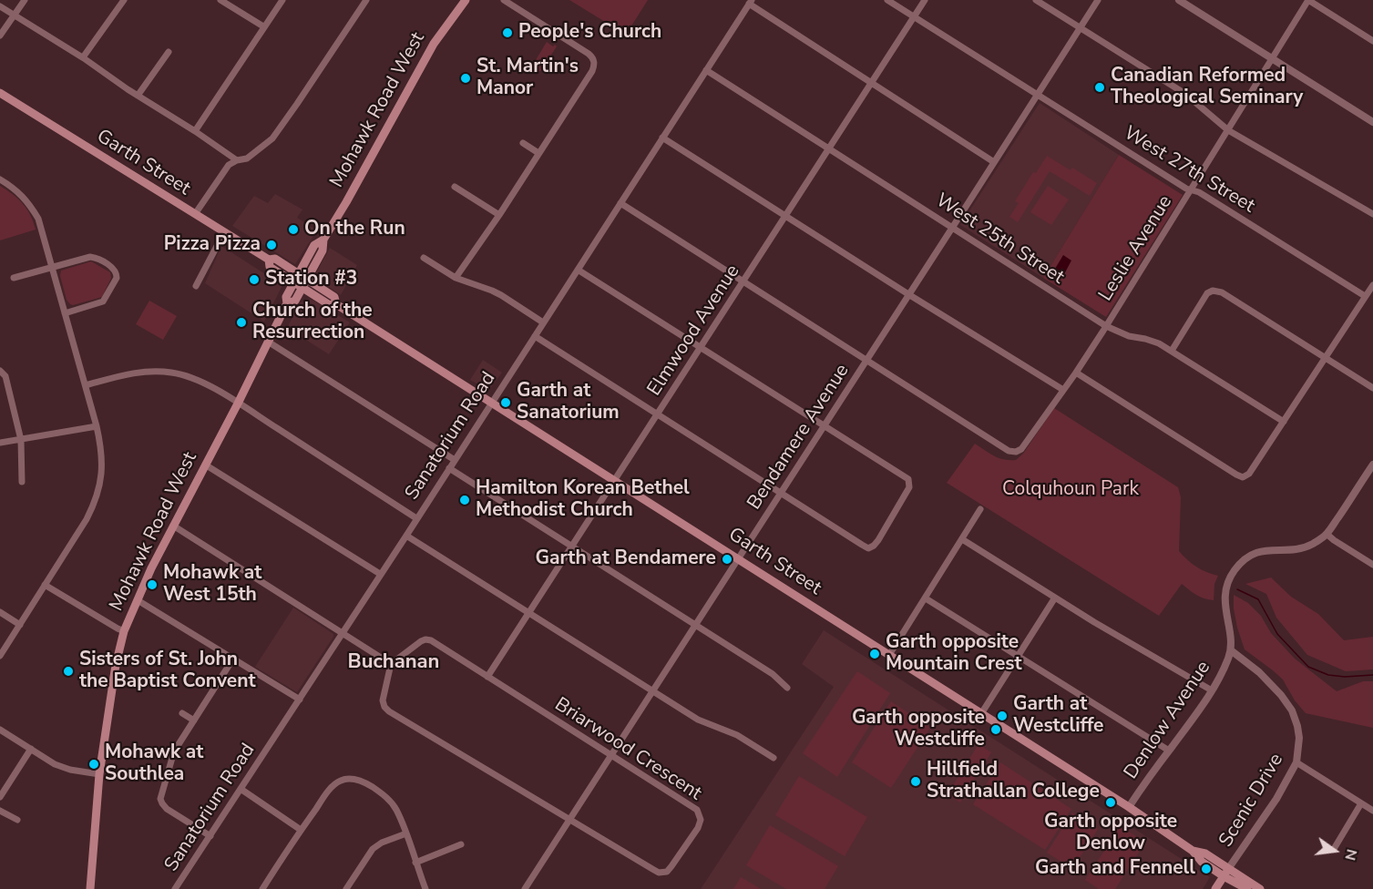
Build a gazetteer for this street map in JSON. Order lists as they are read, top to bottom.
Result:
{
  "streets": {
    "main road": ["Mohawk Road West", "Garth Street"],
    "street": [
      "West 27th Street",
      "West 25th Street",
      "Leslie Avenue",
      "Elmwood Avenue",
      "Sanatorium Road",
      "Bendamere Avenue",
      "Denlow Avenue",
      "Briarwood Crescent",
      "Scenic Drive"
    ]
  },
  "crossings": [
    ["Mohawk Road West", "Garth Street"],
    ["Garth Street", "Elmwood Avenue"],
    ["Garth Street", "Sanatorium Road"],
    ["Garth Street", "Bendamere Avenue"],
    ["Garth Street", "Denlow Avenue"],
    ["Garth Street", "Scenic Drive"],
    ["West 27th Street", "Leslie Avenue"],
    ["West 27th Street", "Elmwood Avenue"],
    ["West 27th Street", "Bendamere Avenue"],
    ["West 25th Street", "Leslie Avenue"],
    ["West 25th Street", "Elmwood Avenue"],
    ["West 25th Street", "Sanatorium Road"],
    ["West 25th Street", "Bendamere Avenue"],
    ["Leslie Avenue", "Bendamere Avenue"],
    ["Elmwood Avenue", "Briarwood Crescent"],
    ["Bendamere Avenue", "Briarwood Crescent"],
    ["Denlow Avenue", "Scenic Drive"]
  ],
  "districts": ["Buchanan"],
  "parks": ["Colquhoun Park"],
  "places": [
    "People's Church",
    "St. Martin's Manor",
    "Canadian Reformed Theological Seminary",
    "On the Run",
    "Pizza Pizza",
    "Station #3",
    "Church of the Resurrection",
    "Garth at Sanatorium",
    "Hamilton Korean Bethel Methodist Church",
    "Garth at Bendamere",
    "Mohawk at West 15th",
    "Garth opposite Mountain Crest",
    "Sisters of St. John the Baptist Convent",
    "Garth at Westcliffe",
    "Garth opposite Westcliffe",
    "Mohawk at Southlea",
    "Hillfield Strathallan College",
    "Garth opposite Denlow",
    "Garth and Fennell"
  ],
  "north": "right"
}
